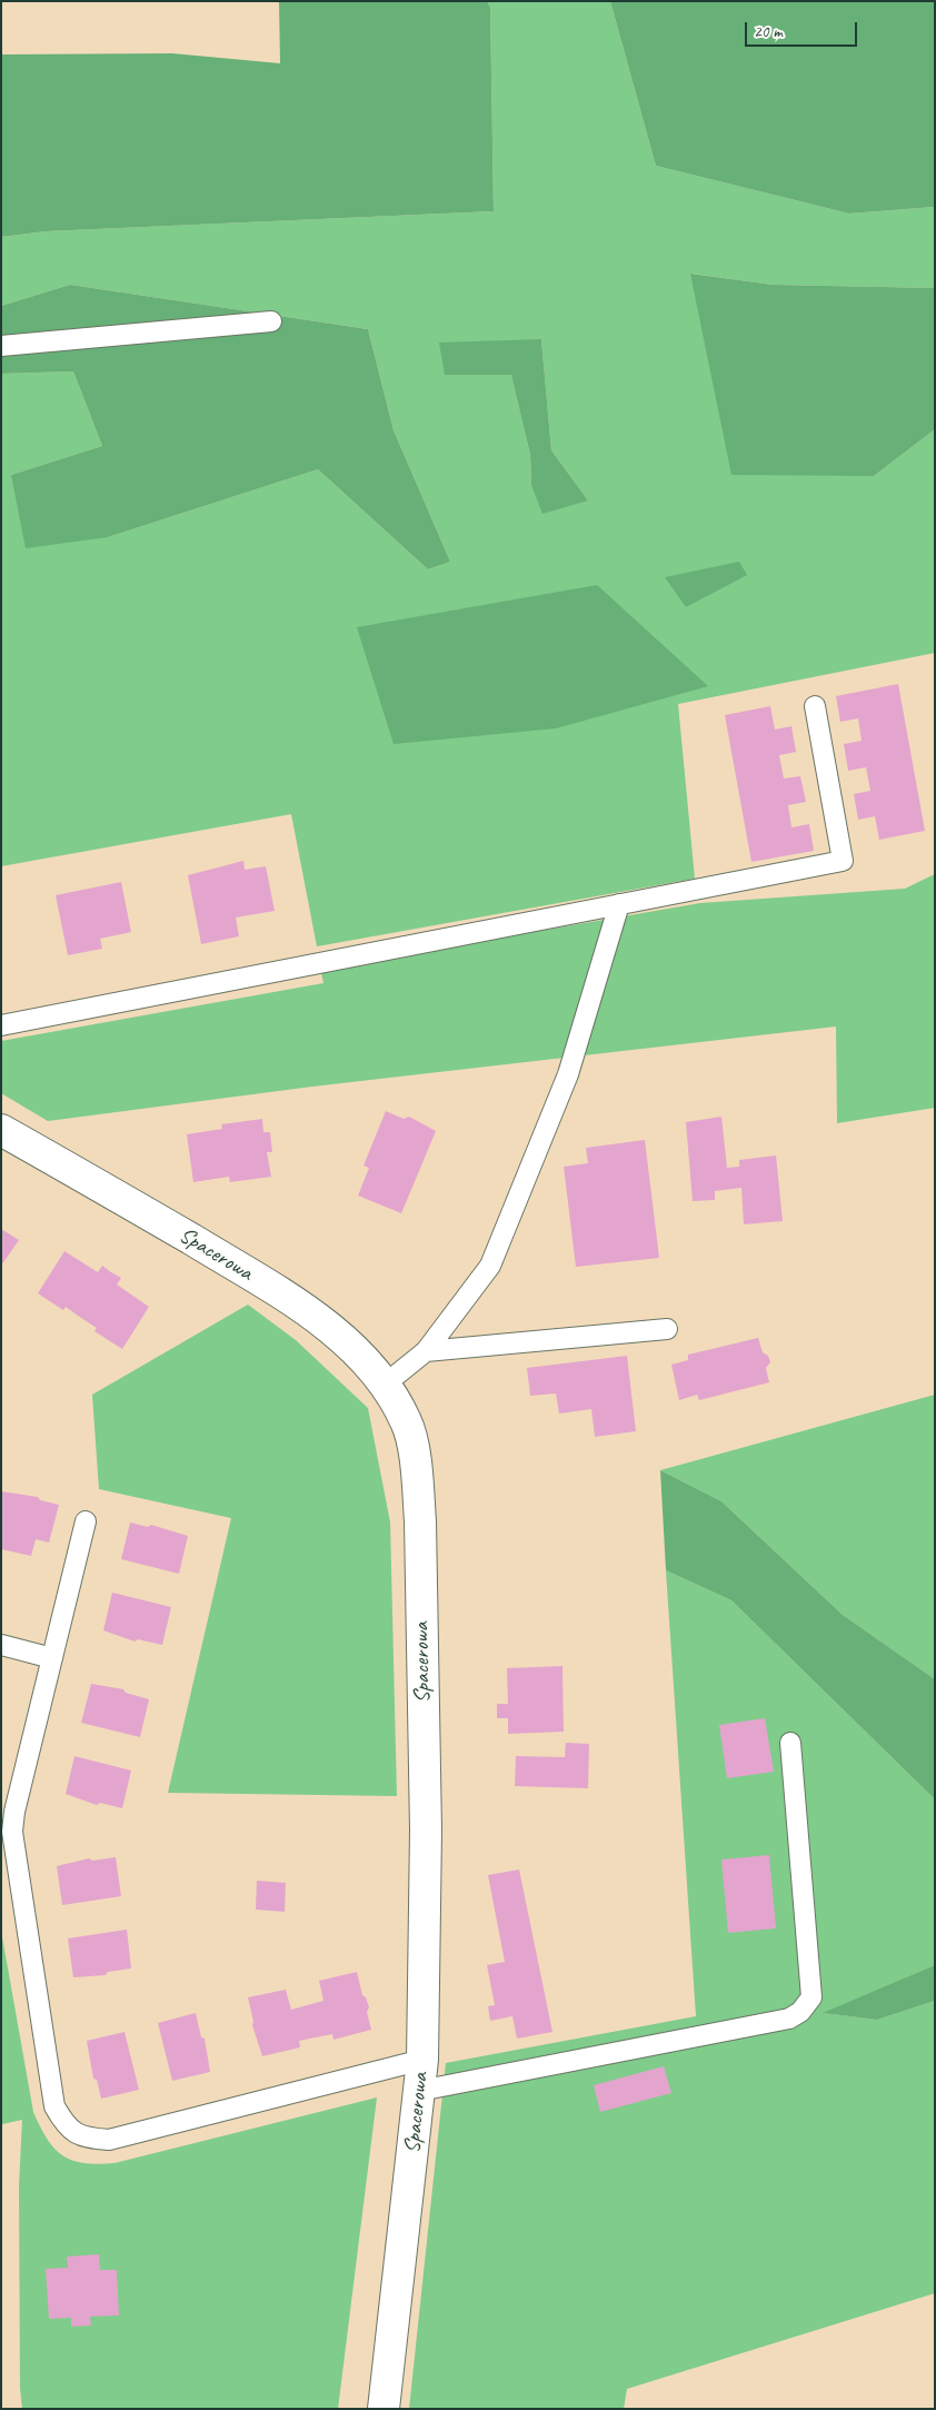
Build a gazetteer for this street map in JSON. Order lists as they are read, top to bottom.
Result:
{
  "streets": {
    "street": ["Spacerowa"]
  },
  "scale_bar": "20 m"
}
